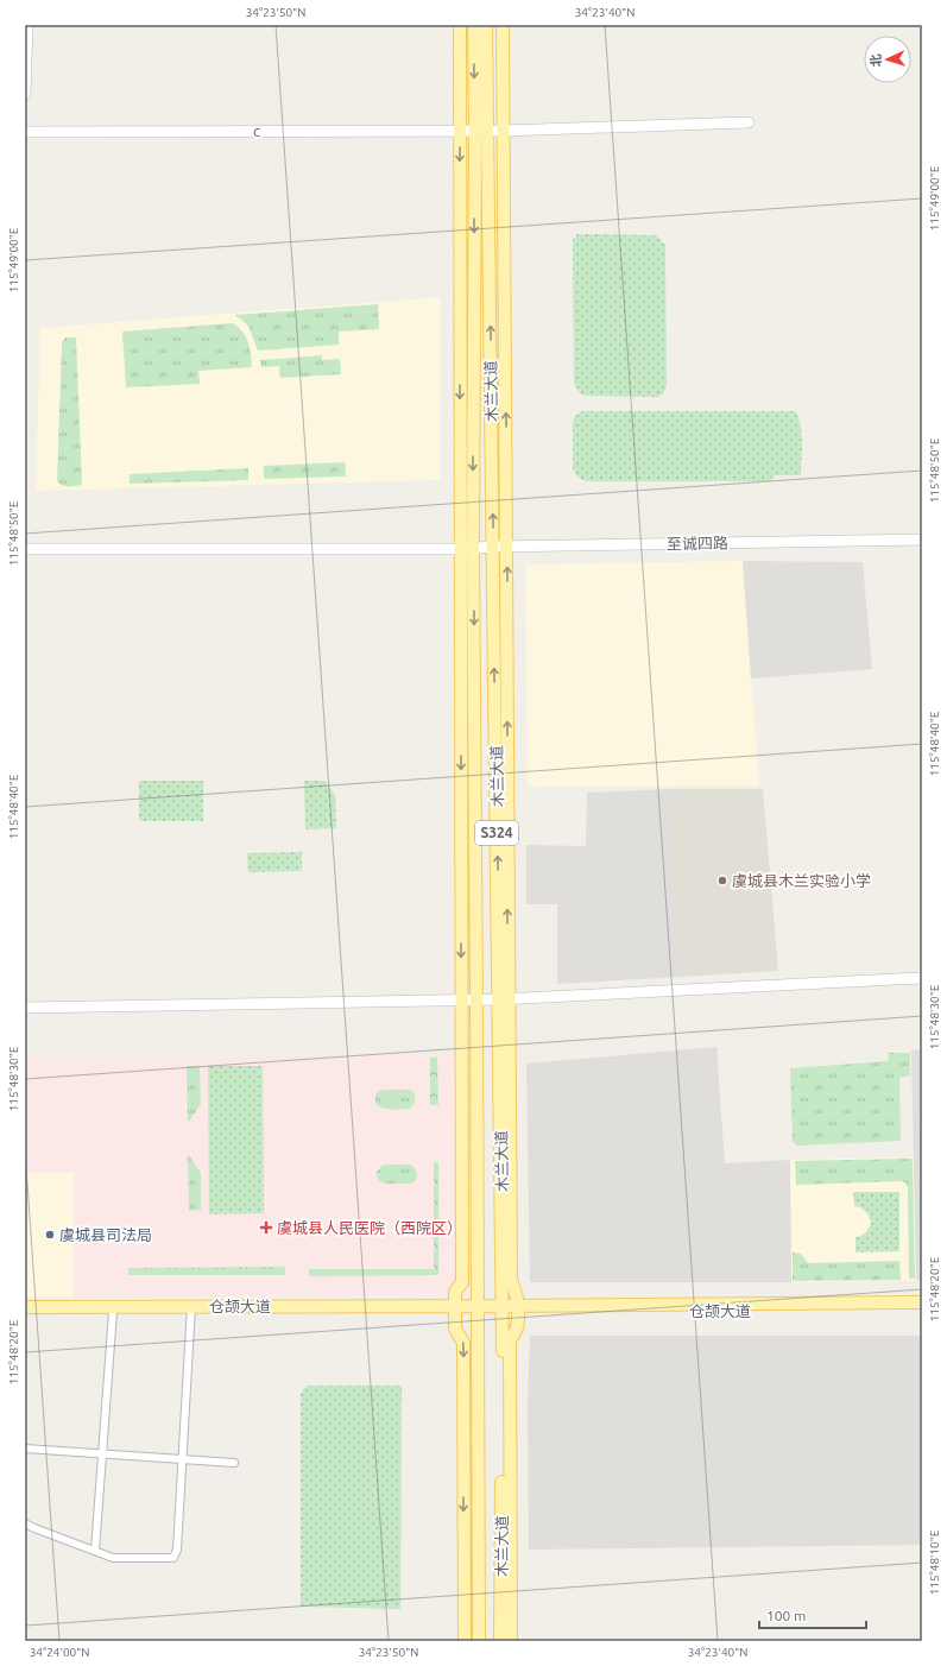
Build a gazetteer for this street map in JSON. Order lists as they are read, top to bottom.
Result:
{
  "streets": {
    "main road": ["木兰大道", "S324", "仓颉大道"],
    "street": ["c", "至诚四路"]
  },
  "crossings": [
    ["c", "木兰大道"],
    ["木兰大道", "至诚四路"],
    ["木兰大道", "仓颉大道"]
  ],
  "places": {
    "other": ["虞城县木兰实验小学", "虞城县司法局"],
    "health": ["虞城县人民医院（西院区）"]
  },
  "scale_bar": "100 m",
  "north": "left",
  "coordinates": [
    "34°23'50\"N",
    "34°23'40\"N",
    "115°49'00\"E",
    "115°48'50\"E",
    "115°48'40\"E",
    "115°48'30\"E",
    "115°48'20\"E",
    "115°48'10\"E",
    "34°24'00\"N"
  ]
}
